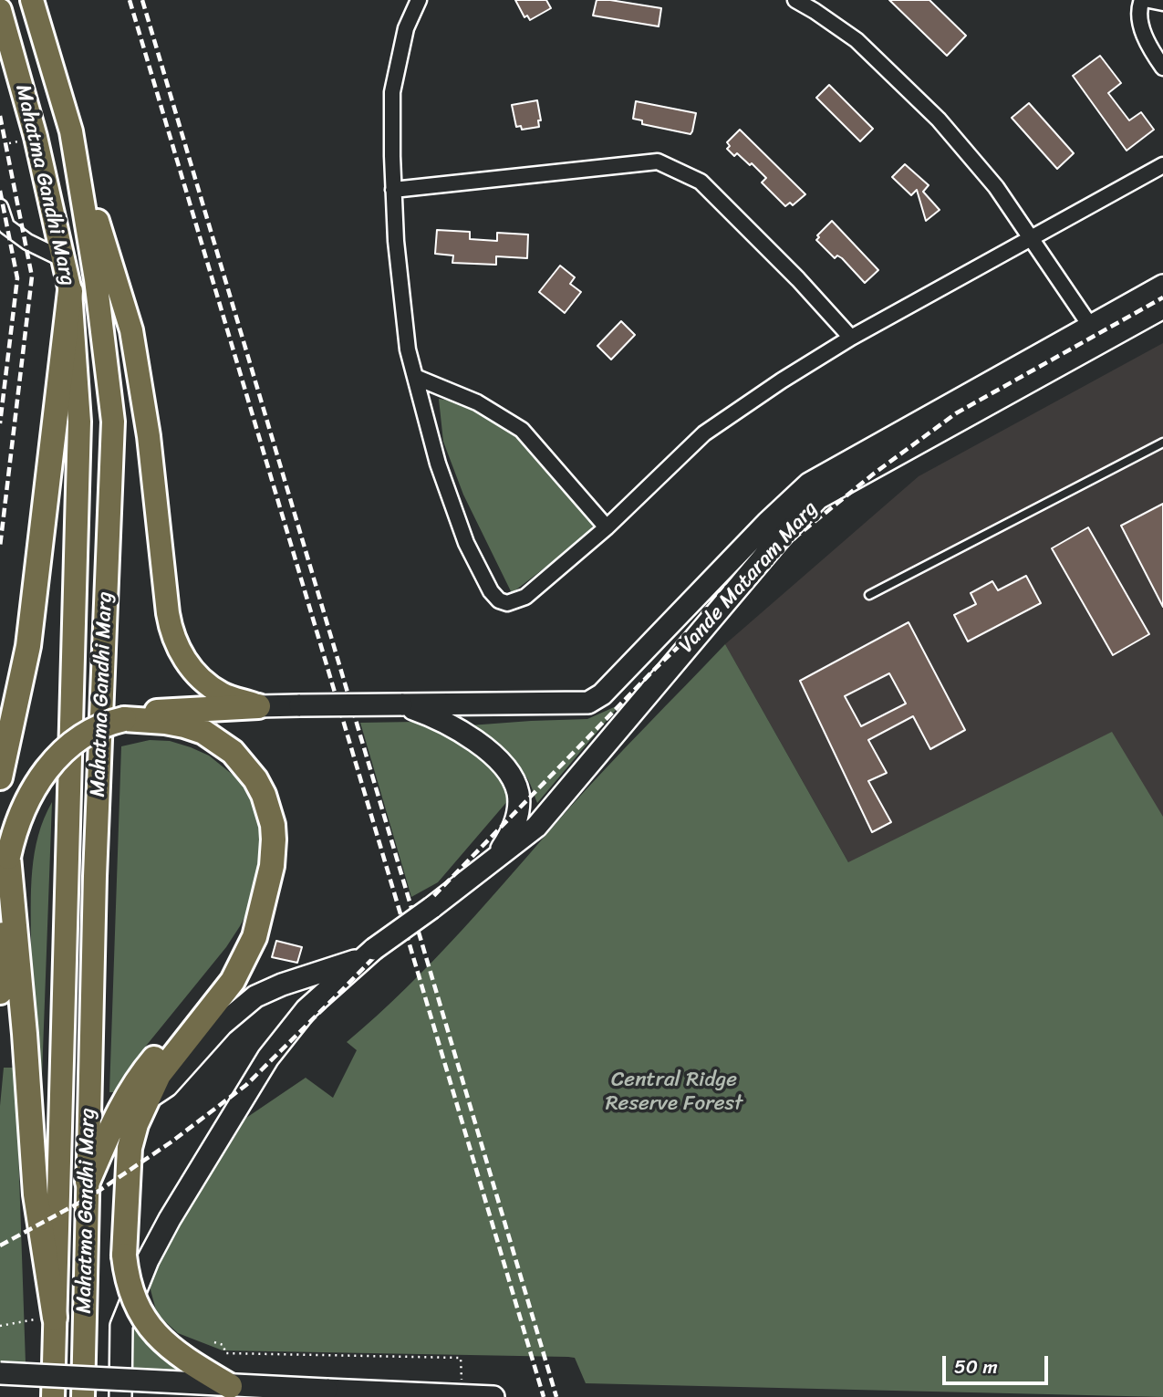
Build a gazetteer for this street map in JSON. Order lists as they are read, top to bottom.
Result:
{
  "streets": {
    "main road": ["Mahatma Gandhi Marg", "Vande Mataram Marg"]
  },
  "parks": ["Central Ridge Reserve Forest"],
  "scale_bar": "50 m"
}
